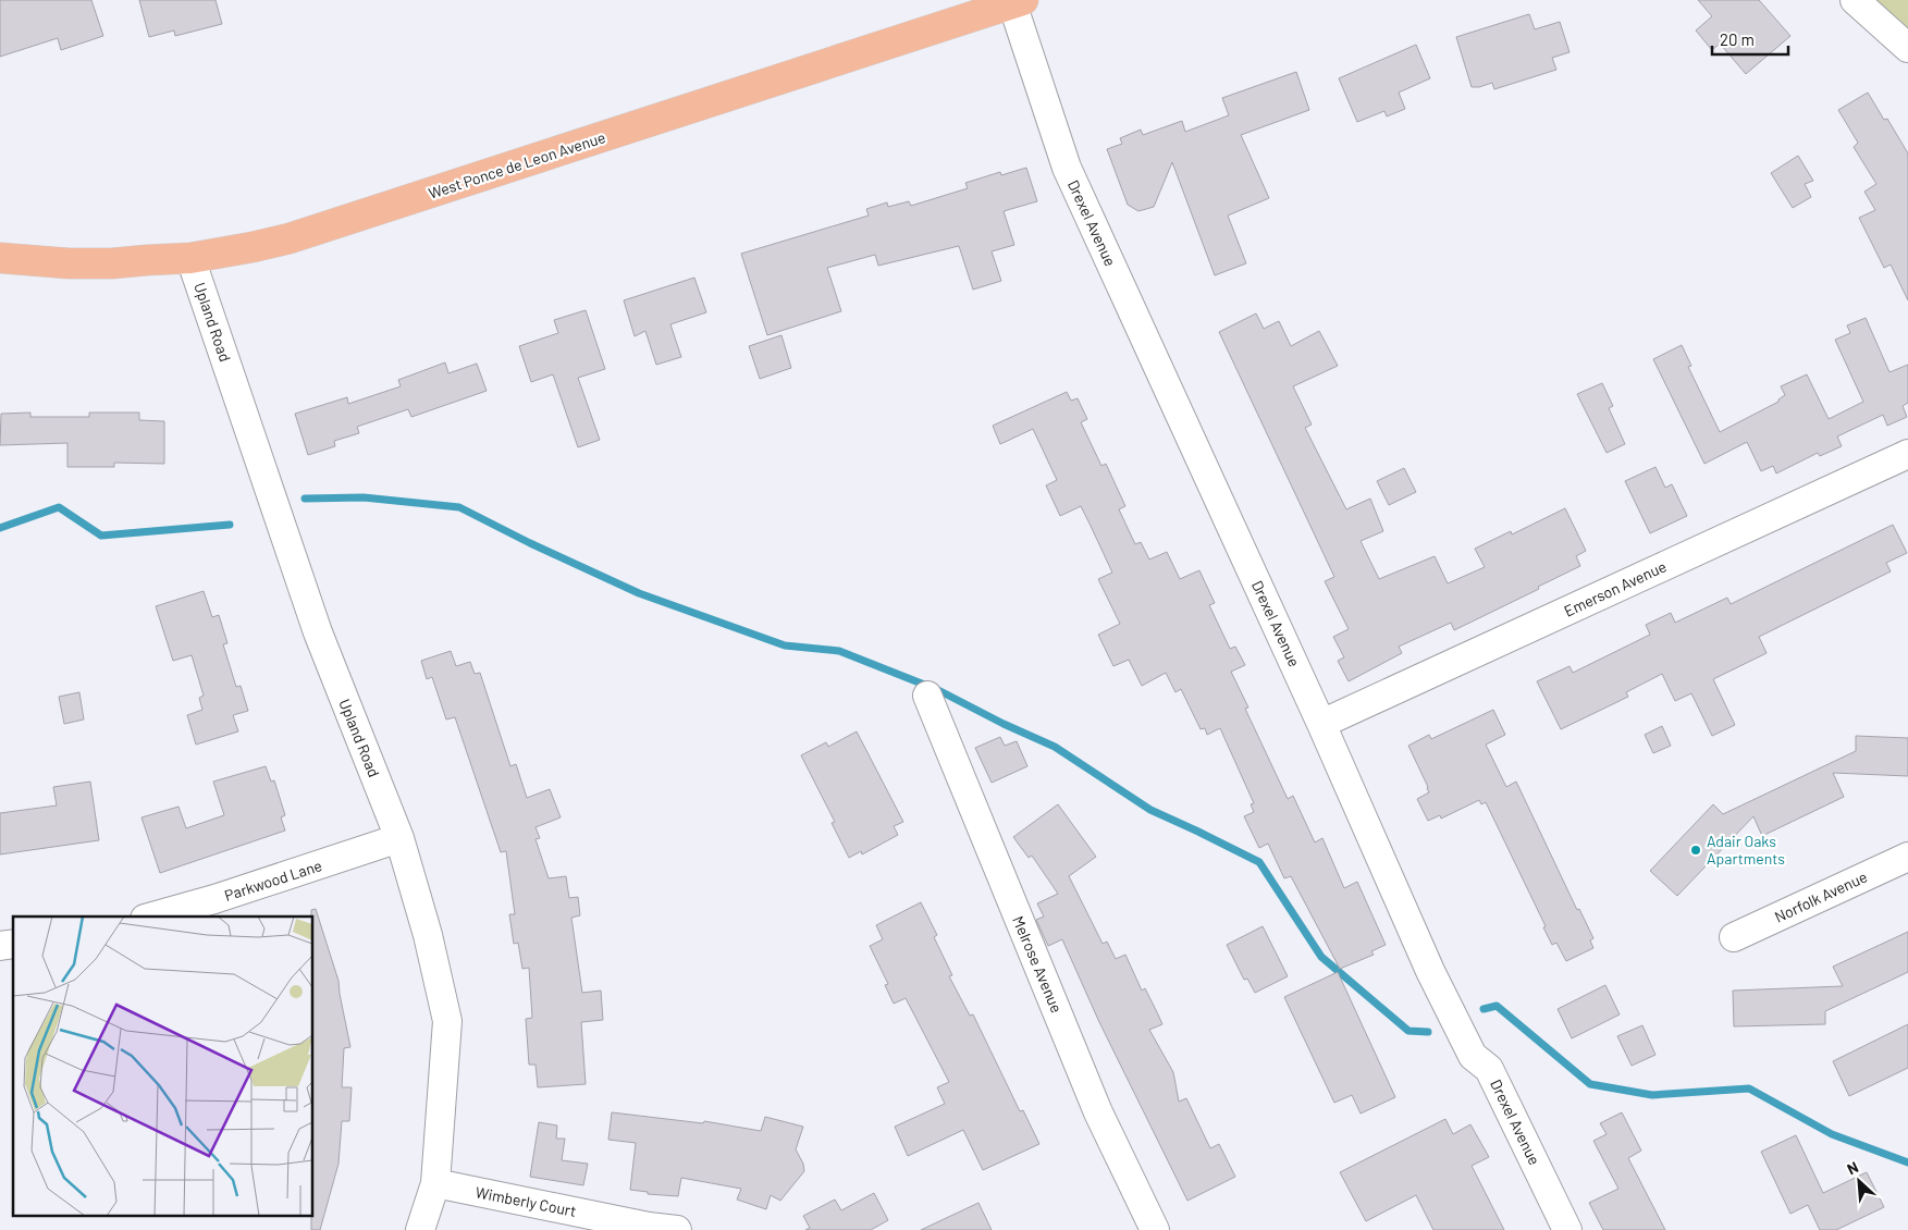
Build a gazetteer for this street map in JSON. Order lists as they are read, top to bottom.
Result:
{
  "streets": {
    "main road": ["West Ponce de Leon Avenue"],
    "street": [
      "Drexel Avenue",
      "Upland Road",
      "Emerson Avenue",
      "Parkwood Lane",
      "Norfolk Avenue",
      "Melrose Avenue",
      "Wimberly Court"
    ]
  },
  "crossings": [
    ["West Ponce de Leon Avenue", "Drexel Avenue"],
    ["West Ponce de Leon Avenue", "Upland Road"],
    ["Drexel Avenue", "Emerson Avenue"],
    ["Upland Road", "Parkwood Lane"],
    ["Upland Road", "Wimberly Court"]
  ],
  "places": ["Adair Oaks Apartments"],
  "scale_bar": "20 m",
  "north": "top left"
}
